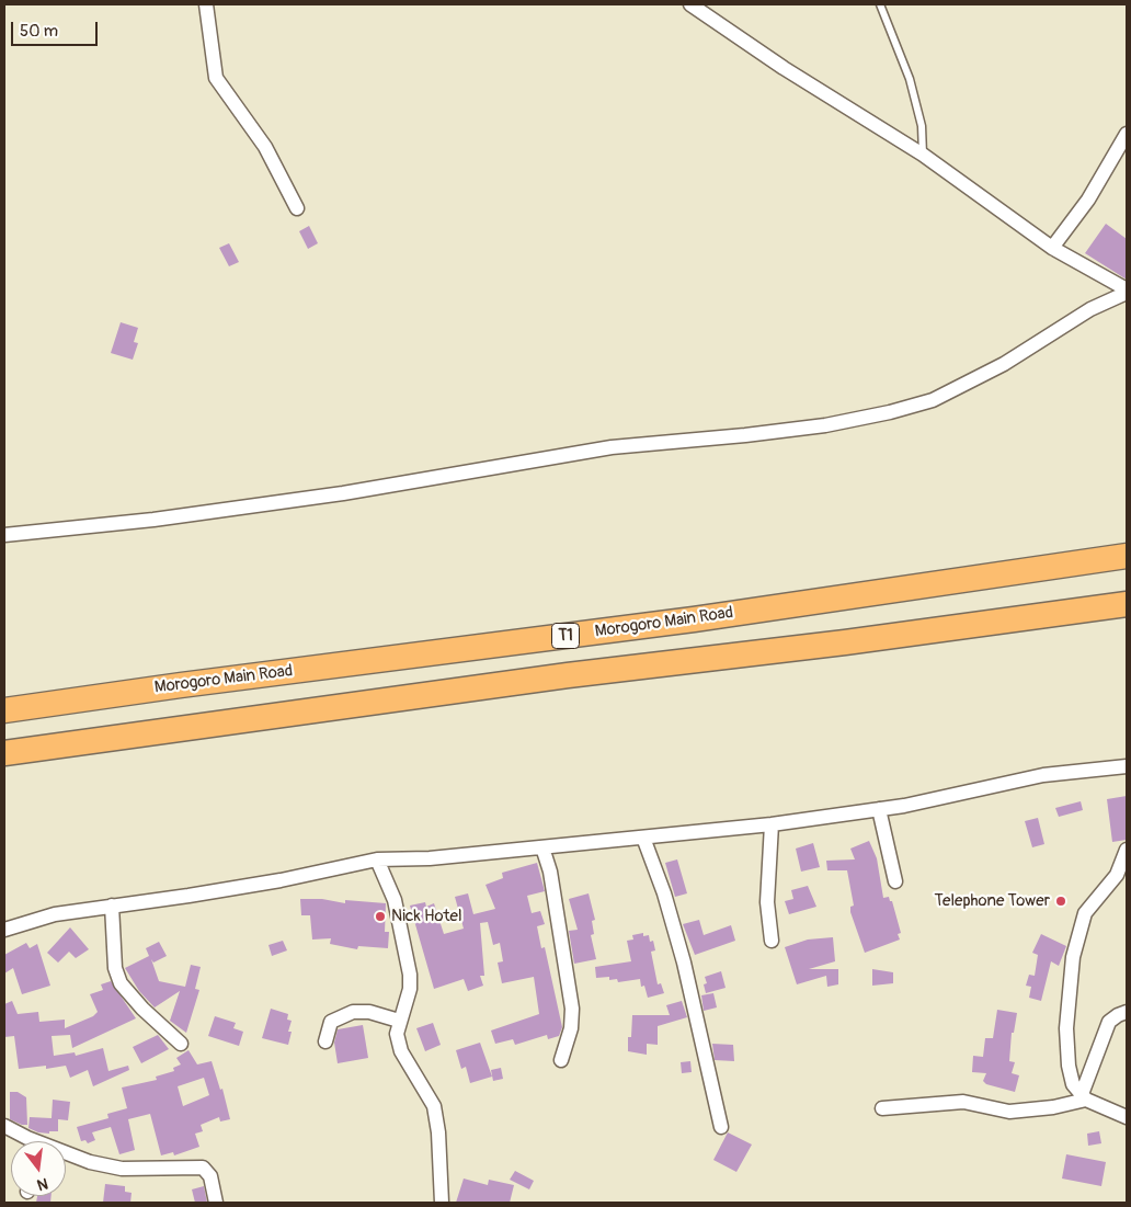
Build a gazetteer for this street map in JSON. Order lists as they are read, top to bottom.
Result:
{
  "streets": {
    "highway": ["Morogoro Main Road", "T1"]
  },
  "places": ["Telephone Tower", "Nick Hotel"],
  "scale_bar": "50 m",
  "north": "bottom"
}
